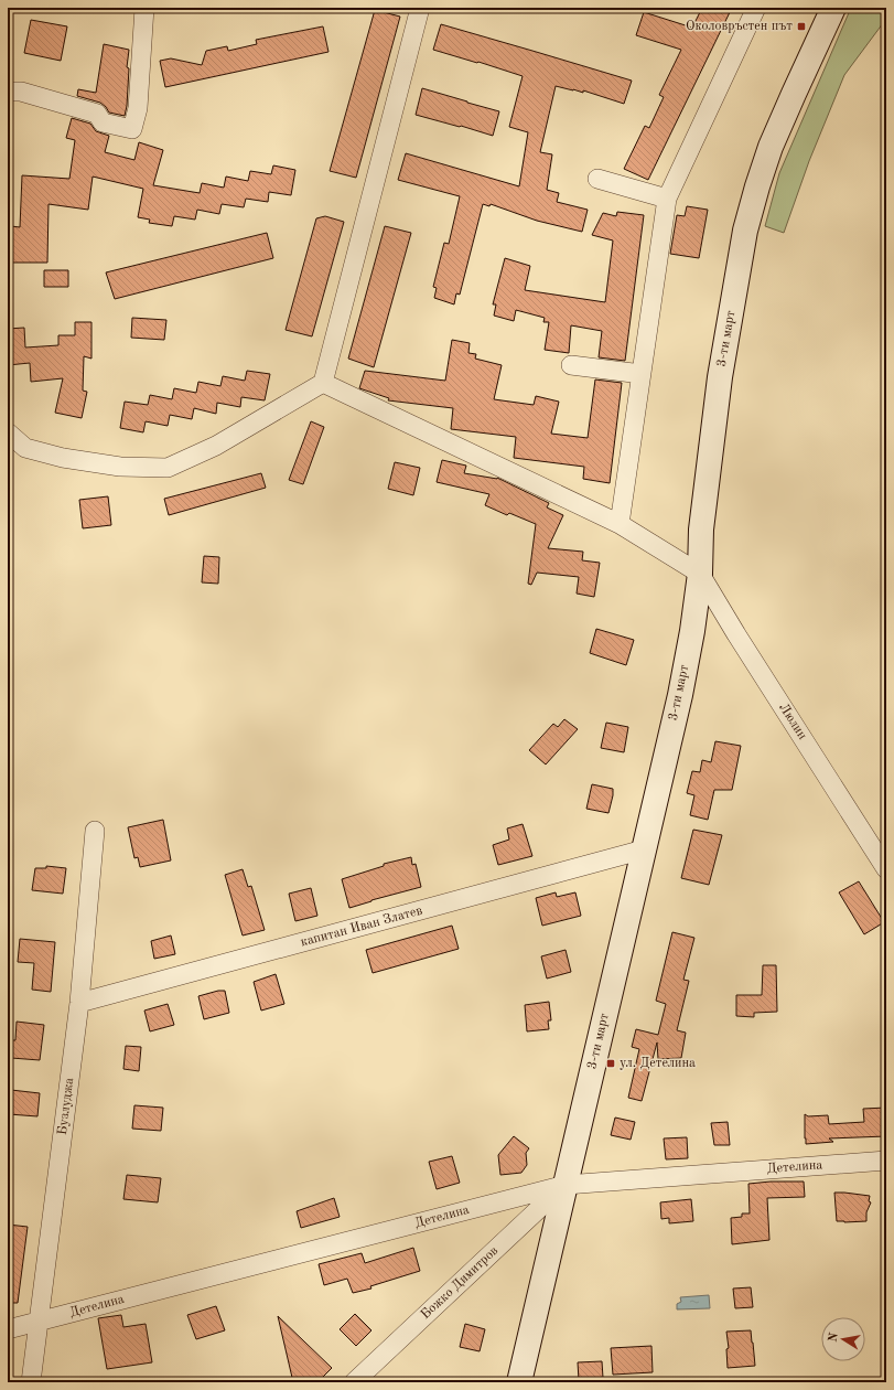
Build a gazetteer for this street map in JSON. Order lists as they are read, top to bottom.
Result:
{
  "streets": {
    "street": [
      "3-ти март",
      "Люлин",
      "капитан Иван Златев",
      "Бузлуджа",
      "Детелина",
      "Божко Димитров"
    ]
  },
  "crossings": [
    ["3-ти март", "Люлин"],
    ["3-ти март", "капитан Иван Златев"],
    ["3-ти март", "Детелина"],
    ["3-ти март", "Божко Димитров"],
    ["капитан Иван Златев", "Бузлуджа"],
    ["Бузлуджа", "Детелина"],
    ["Детелина", "Божко Димитров"]
  ],
  "places": {
    "transit": ["Околовръстен път", "ул. Детелина"]
  },
  "north": "left"
}
